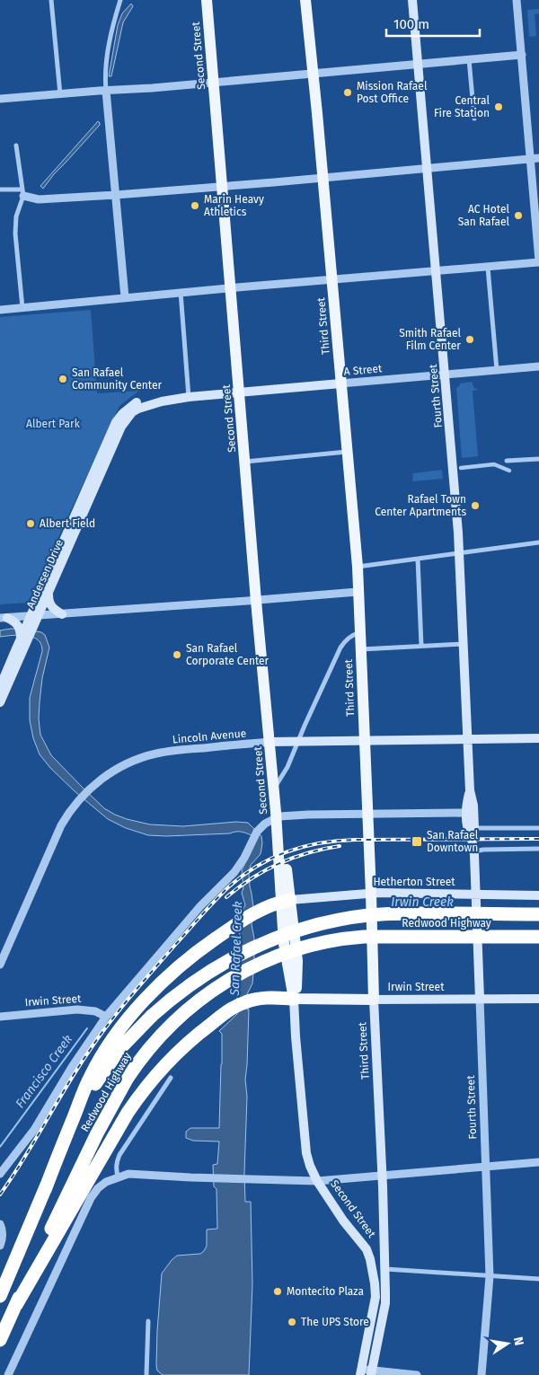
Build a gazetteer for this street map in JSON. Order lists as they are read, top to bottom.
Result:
{
  "streets": {
    "highway": ["Redwood Highway"],
    "main road": [
      "Second Street",
      "Third Street",
      "A Street",
      "Fourth Street",
      "Andersen Drive",
      "Lincoln Avenue",
      "Hetherton Street",
      "Irwin Street"
    ]
  },
  "crossings": [
    ["Second Street", "A Street"],
    ["Second Street", "Lincoln Avenue"],
    ["Second Street", "Hetherton Street"],
    ["Second Street", "Irwin Street"],
    ["Third Street", "A Street"],
    ["Third Street", "Lincoln Avenue"],
    ["Third Street", "Hetherton Street"],
    ["Third Street", "Irwin Street"],
    ["A Street", "Fourth Street"],
    ["A Street", "Andersen Drive"],
    ["Fourth Street", "Lincoln Avenue"],
    ["Fourth Street", "Hetherton Street"],
    ["Fourth Street", "Irwin Street"]
  ],
  "water": ["Irwin Creek", "San Rafael Creek", "Francisco Creek"],
  "parks": ["Albert Park"],
  "places": {
    "other": [
      "Mission Rafael Post Office",
      "Central Fire Station",
      "Marin Heavy Athletics",
      "AC Hotel San Rafael",
      "Smith Rafael Film Center",
      "San Rafael Community Center",
      "Rafael Town Center Apartments",
      "Albert Field",
      "San Rafael Corporate Center",
      "Montecito Plaza",
      "The UPS Store"
    ],
    "transit": ["San Rafael Downtown"]
  },
  "scale_bar": "100 m",
  "north": "right"
}
